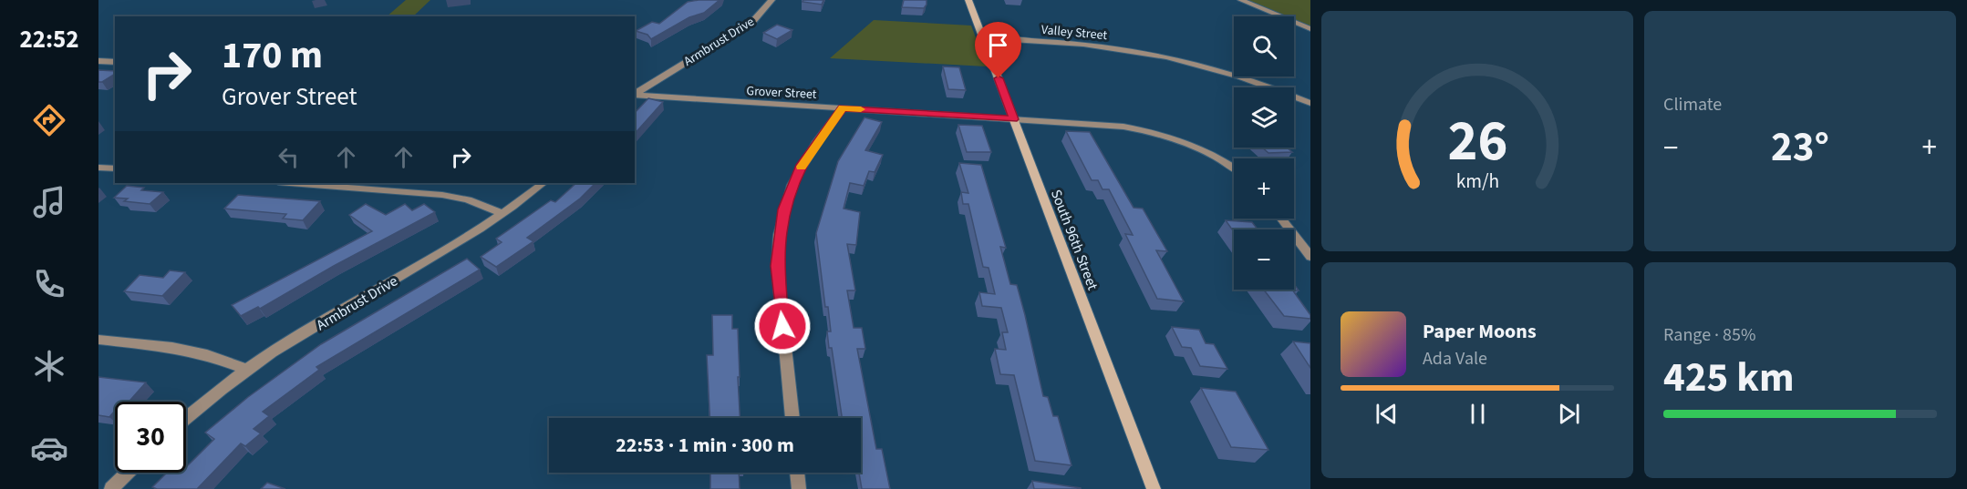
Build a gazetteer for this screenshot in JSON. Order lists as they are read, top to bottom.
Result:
{
  "streets": {
    "street": [
      "Valley Street",
      "Armbrust Drive",
      "Grover Street",
      "South 96th Street"
    ]
  },
  "crossings": [
    ["Valley Street", "South 96th Street"],
    ["Grover Street", "South 96th Street"]
  ],
  "page": {
    "tabs": "22:52",
    "tile": [
      "Climate",
      ["Range · 85%", "425 km"]
    ],
    "map_buttons": ["+", "−"],
    "turn": ["170 m", "Grover Street"],
    "heat": ["−", "23°", "+"],
    "song": ["Paper Moons", "Ada Vale"],
    "limit": "30",
    "trip": "22:53 · 1 min · 300 m",
    "gauge": ["26", "km/h"]
  }
}
